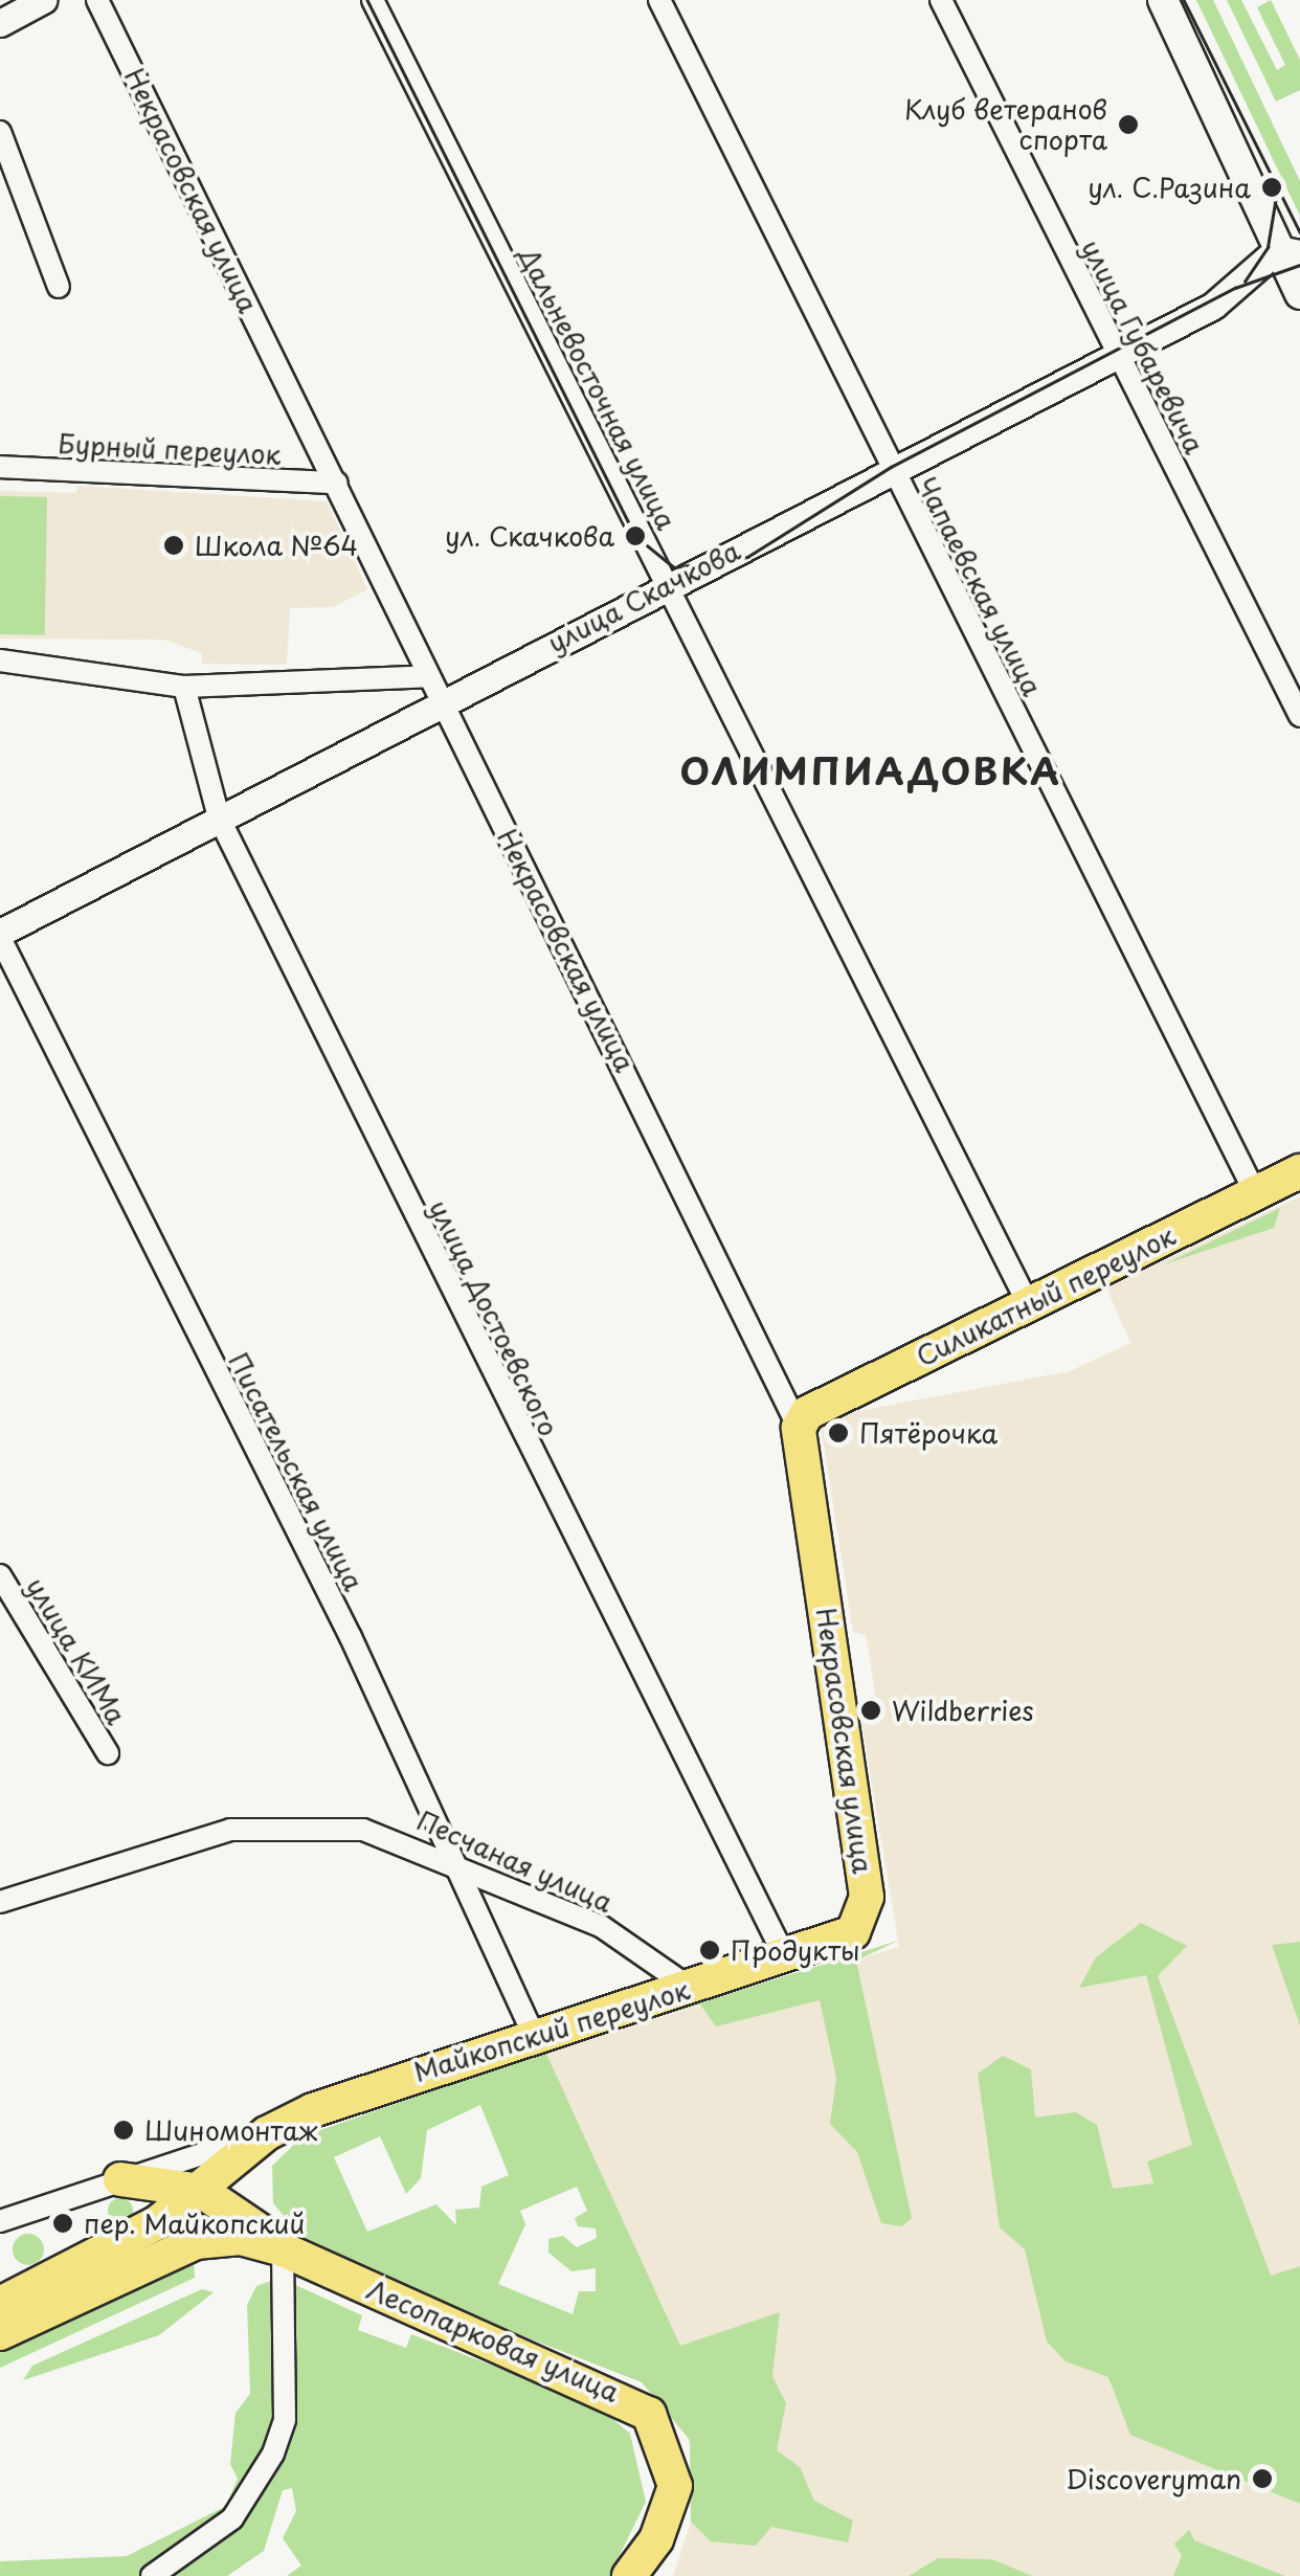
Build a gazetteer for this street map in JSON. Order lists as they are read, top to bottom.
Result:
{
  "streets": {
    "main road": [
      "Некрасовская улица",
      "Силикатный переулок",
      "Майкопский переулок",
      "Лесопарковая улица"
    ],
    "street": [
      "улица Губаревича",
      "Дальневосточная улица",
      "Бурный переулок",
      "Чапаевская улица",
      "улица Скачкова",
      "улица Достоевского",
      "Писательская улица",
      "улица КИМа",
      "Песчаная улица"
    ]
  },
  "crossings": [
    ["Некрасовская улица", "Бурный переулок"],
    ["Некрасовская улица", "улица Скачкова"],
    ["Некрасовская улица", "Силикатный переулок"],
    ["Некрасовская улица", "Майкопский переулок"],
    ["улица Губаревича", "улица Скачкова"],
    ["Дальневосточная улица", "улица Скачкова"],
    ["Дальневосточная улица", "Силикатный переулок"],
    ["Чапаевская улица", "улица Скачкова"],
    ["Чапаевская улица", "Силикатный переулок"],
    ["улица Скачкова", "улица Достоевского"],
    ["улица Скачкова", "Писательская улица"],
    ["улица Достоевского", "Майкопский переулок"],
    ["Писательская улица", "Песчаная улица"],
    ["Писательская улица", "Майкопский переулок"],
    ["Песчаная улица", "Майкопский переулок"],
    ["Майкопский переулок", "Лесопарковая улица"]
  ],
  "districts": ["ОЛИМПИАДОВКА"],
  "places": [
    "Клуб ветеранов спорта",
    "ул. С.Разина",
    "ул. Скачкова",
    "Школа №64",
    "Пятёрочка",
    "Wildberries",
    "Продукты",
    "Шиномонтаж",
    "пер. Майкопский",
    "Discoveryman"
  ]
}
